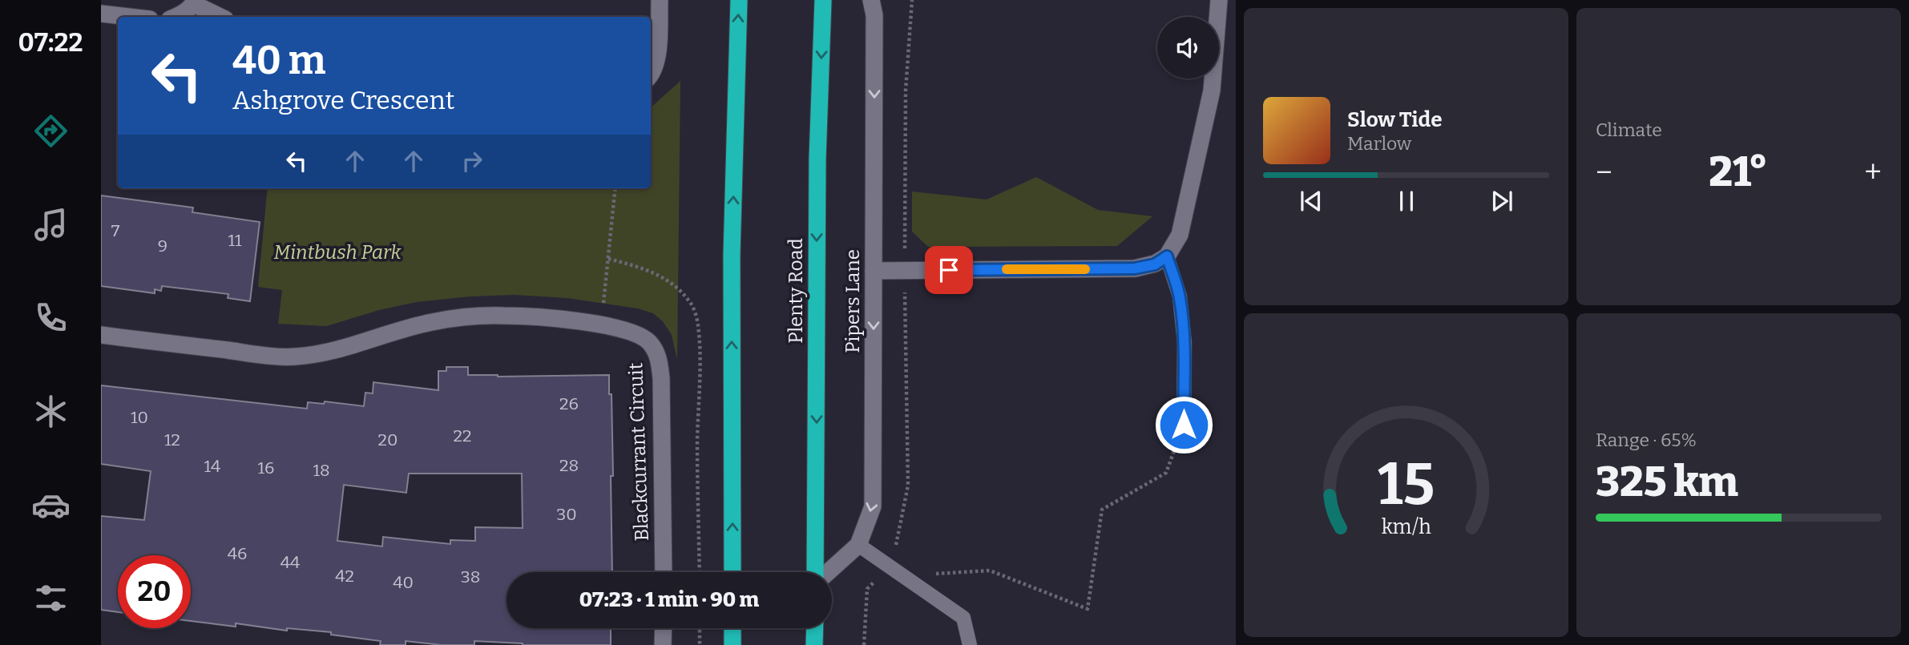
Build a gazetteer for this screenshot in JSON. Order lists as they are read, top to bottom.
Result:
{
  "streets": {
    "highway": ["Plenty Road"],
    "street": ["Pipers Lane", "Blackcurrant Circuit"]
  },
  "one_way": ["Pipers Lane"],
  "parks": ["Mintbush Park"],
  "house_numbers": [
    "7",
    "11",
    "9",
    "26",
    "10",
    "22",
    "12",
    "20",
    "28",
    "14",
    "16",
    "18",
    "30",
    "46",
    "44",
    "42",
    "38",
    "40"
  ],
  "page": {
    "tabs": "07:22",
    "tile": [
      "Climate",
      ["Range · 65%", "325 km"]
    ],
    "turn": ["40 m", "Ashgrove Crescent"],
    "song": ["Slow Tide", "Marlow"],
    "heat": ["−", "21°", "+"],
    "limit": "20",
    "trip": "07:23 · 1 min · 90 m",
    "gauge": ["15", "km/h"]
  }
}
